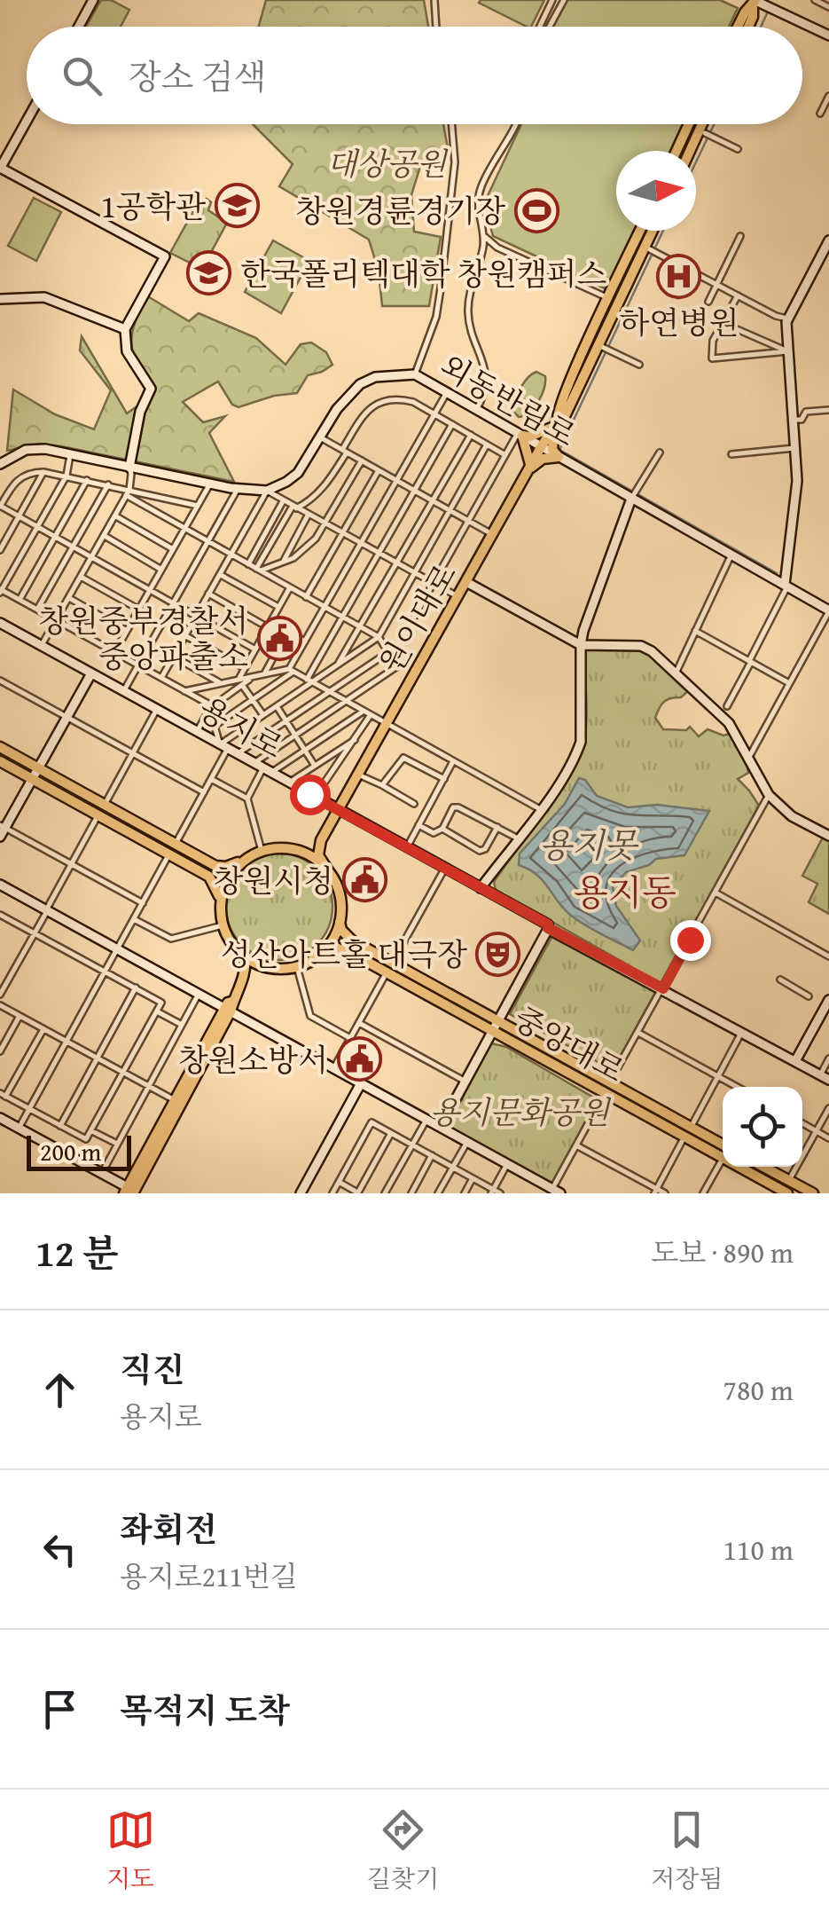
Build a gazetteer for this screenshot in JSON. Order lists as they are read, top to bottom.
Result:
{
  "streets": {
    "main road": [
      "외동반림로",
      "원이대로",
      "용지로",
      "중앙대로"
    ]
  },
  "crossings": [
    ["외동반림로", "원이대로"],
    ["원이대로", "용지로"]
  ],
  "districts": ["용지동"],
  "water": ["용지못"],
  "parks": ["대상공원", "용지문화공원"],
  "places": {
    "school or university": ["1공학관", "한국폴리텍대학 창원캠퍼스"],
    "sports": ["창원경륜경기장"],
    "hospital": ["하연병원"],
    "public building": ["창원중부경찰서 중앙파출소", "창원시청", "창원소방서"],
    "theatre": ["성산아트홀 대극장"]
  },
  "scale_bar": "200 m",
  "north": "right",
  "page": {
    "search": "장소 검색",
    "scale": "200 m",
    "heading": ["12 분", "도보 · 890 m"],
    "list": [
      ["직진", "용지로", "780 m"],
      ["좌회전", "용지로211번길", "110 m"],
      "목적지 도착"
    ],
    "nav": ["지도", "길찾기", "저장됨"]
  }
}
